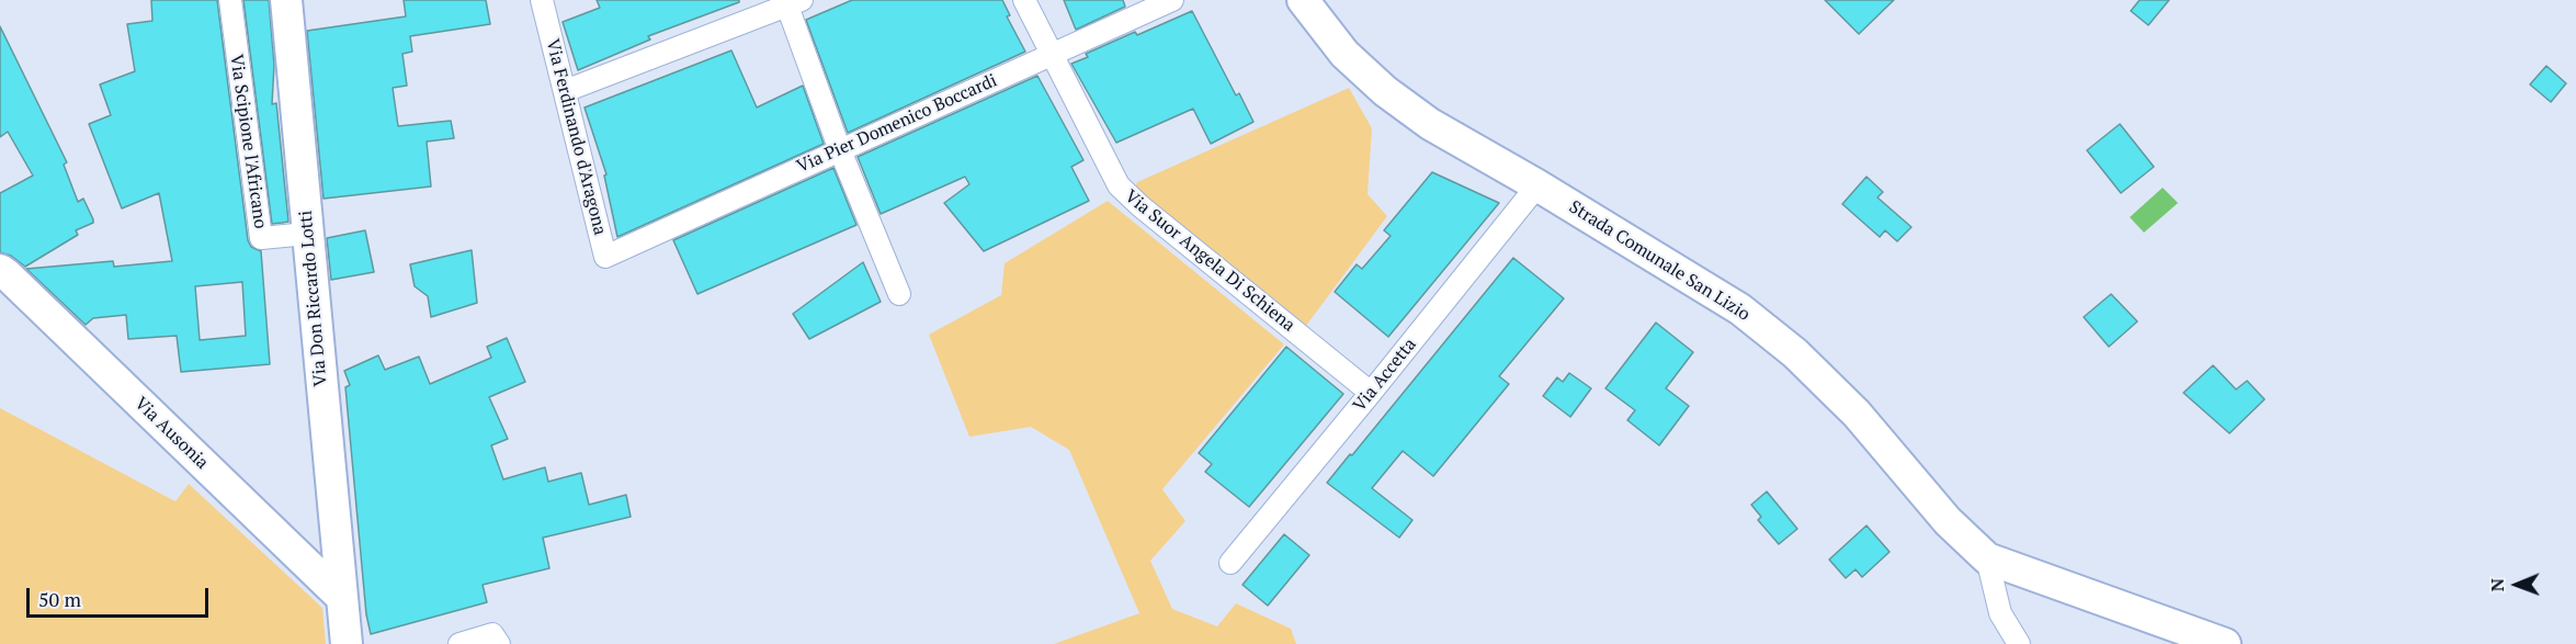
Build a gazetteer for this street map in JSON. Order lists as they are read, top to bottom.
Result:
{
  "streets": {
    "street": [
      "Via Pier Domenico Boccardi",
      "Via Ferdinando d'Aragona",
      "Via Scipione l'Africano",
      "Via Suor Angela Di Schiena",
      "Strada Comunale San Lizio",
      "Via Don Riccardo Lotti",
      "Via Accetta",
      "Via Ausonia"
    ]
  },
  "crossings": [
    ["Via Pier Domenico Boccardi", "Via Ferdinando d'Aragona"],
    ["Via Pier Domenico Boccardi", "Via Suor Angela Di Schiena"],
    ["Via Scipione l'Africano", "Via Don Riccardo Lotti"],
    ["Via Suor Angela Di Schiena", "Via Accetta"],
    ["Strada Comunale San Lizio", "Via Accetta"],
    ["Via Don Riccardo Lotti", "Via Ausonia"]
  ],
  "scale_bar": "50 m",
  "north": "left"
}
